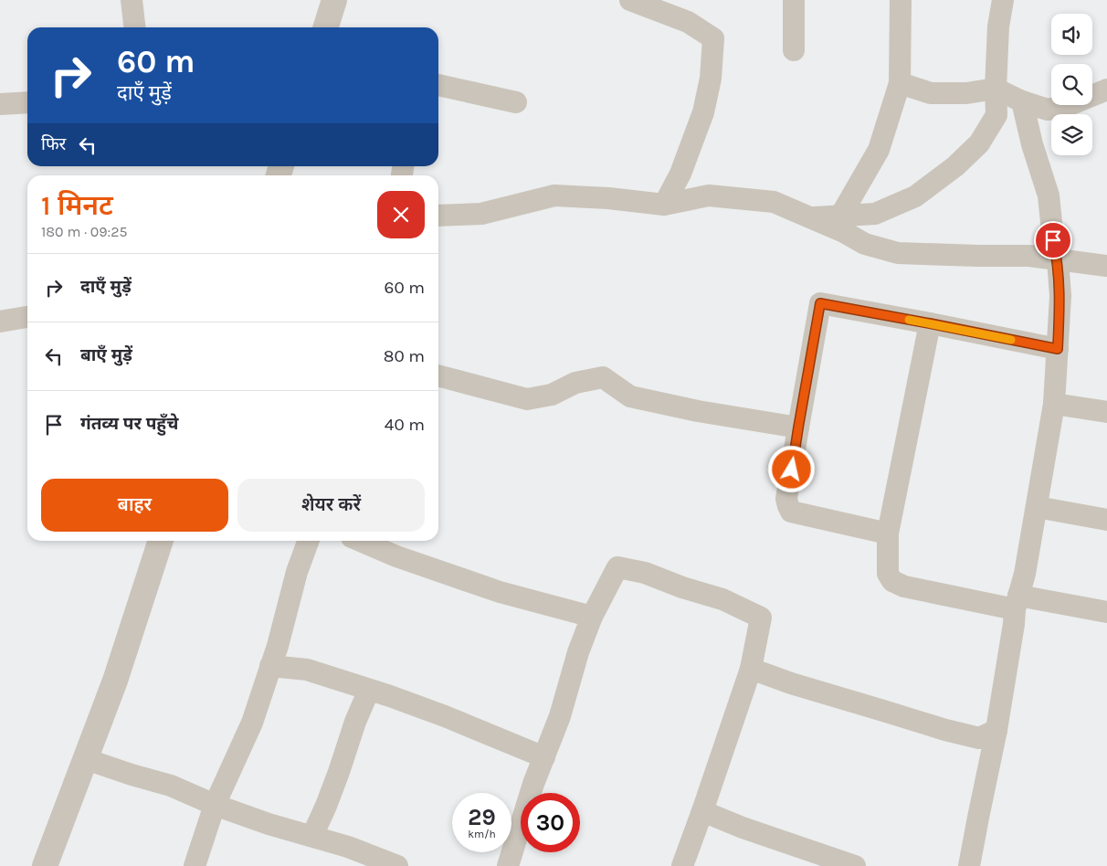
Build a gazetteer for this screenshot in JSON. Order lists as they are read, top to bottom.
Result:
{
  "page": {
    "turn": ["60 m", "दाएँ मुड़ें"],
    "then": "फिर",
    "heading": ["1 मिनट", "180 m · 09:25"],
    "list": [
      {
        "name": "दाएँ मुड़ें",
        "value": "60 m"
      },
      {
        "name": "बाएँ मुड़ें",
        "value": "80 m"
      },
      {
        "name": "गंतव्य पर पहुँचे",
        "value": "40 m"
      }
    ],
    "buttons": ["बाहर", "शेयर करें"],
    "speed": "29 km/h",
    "limit": "30"
  }
}
